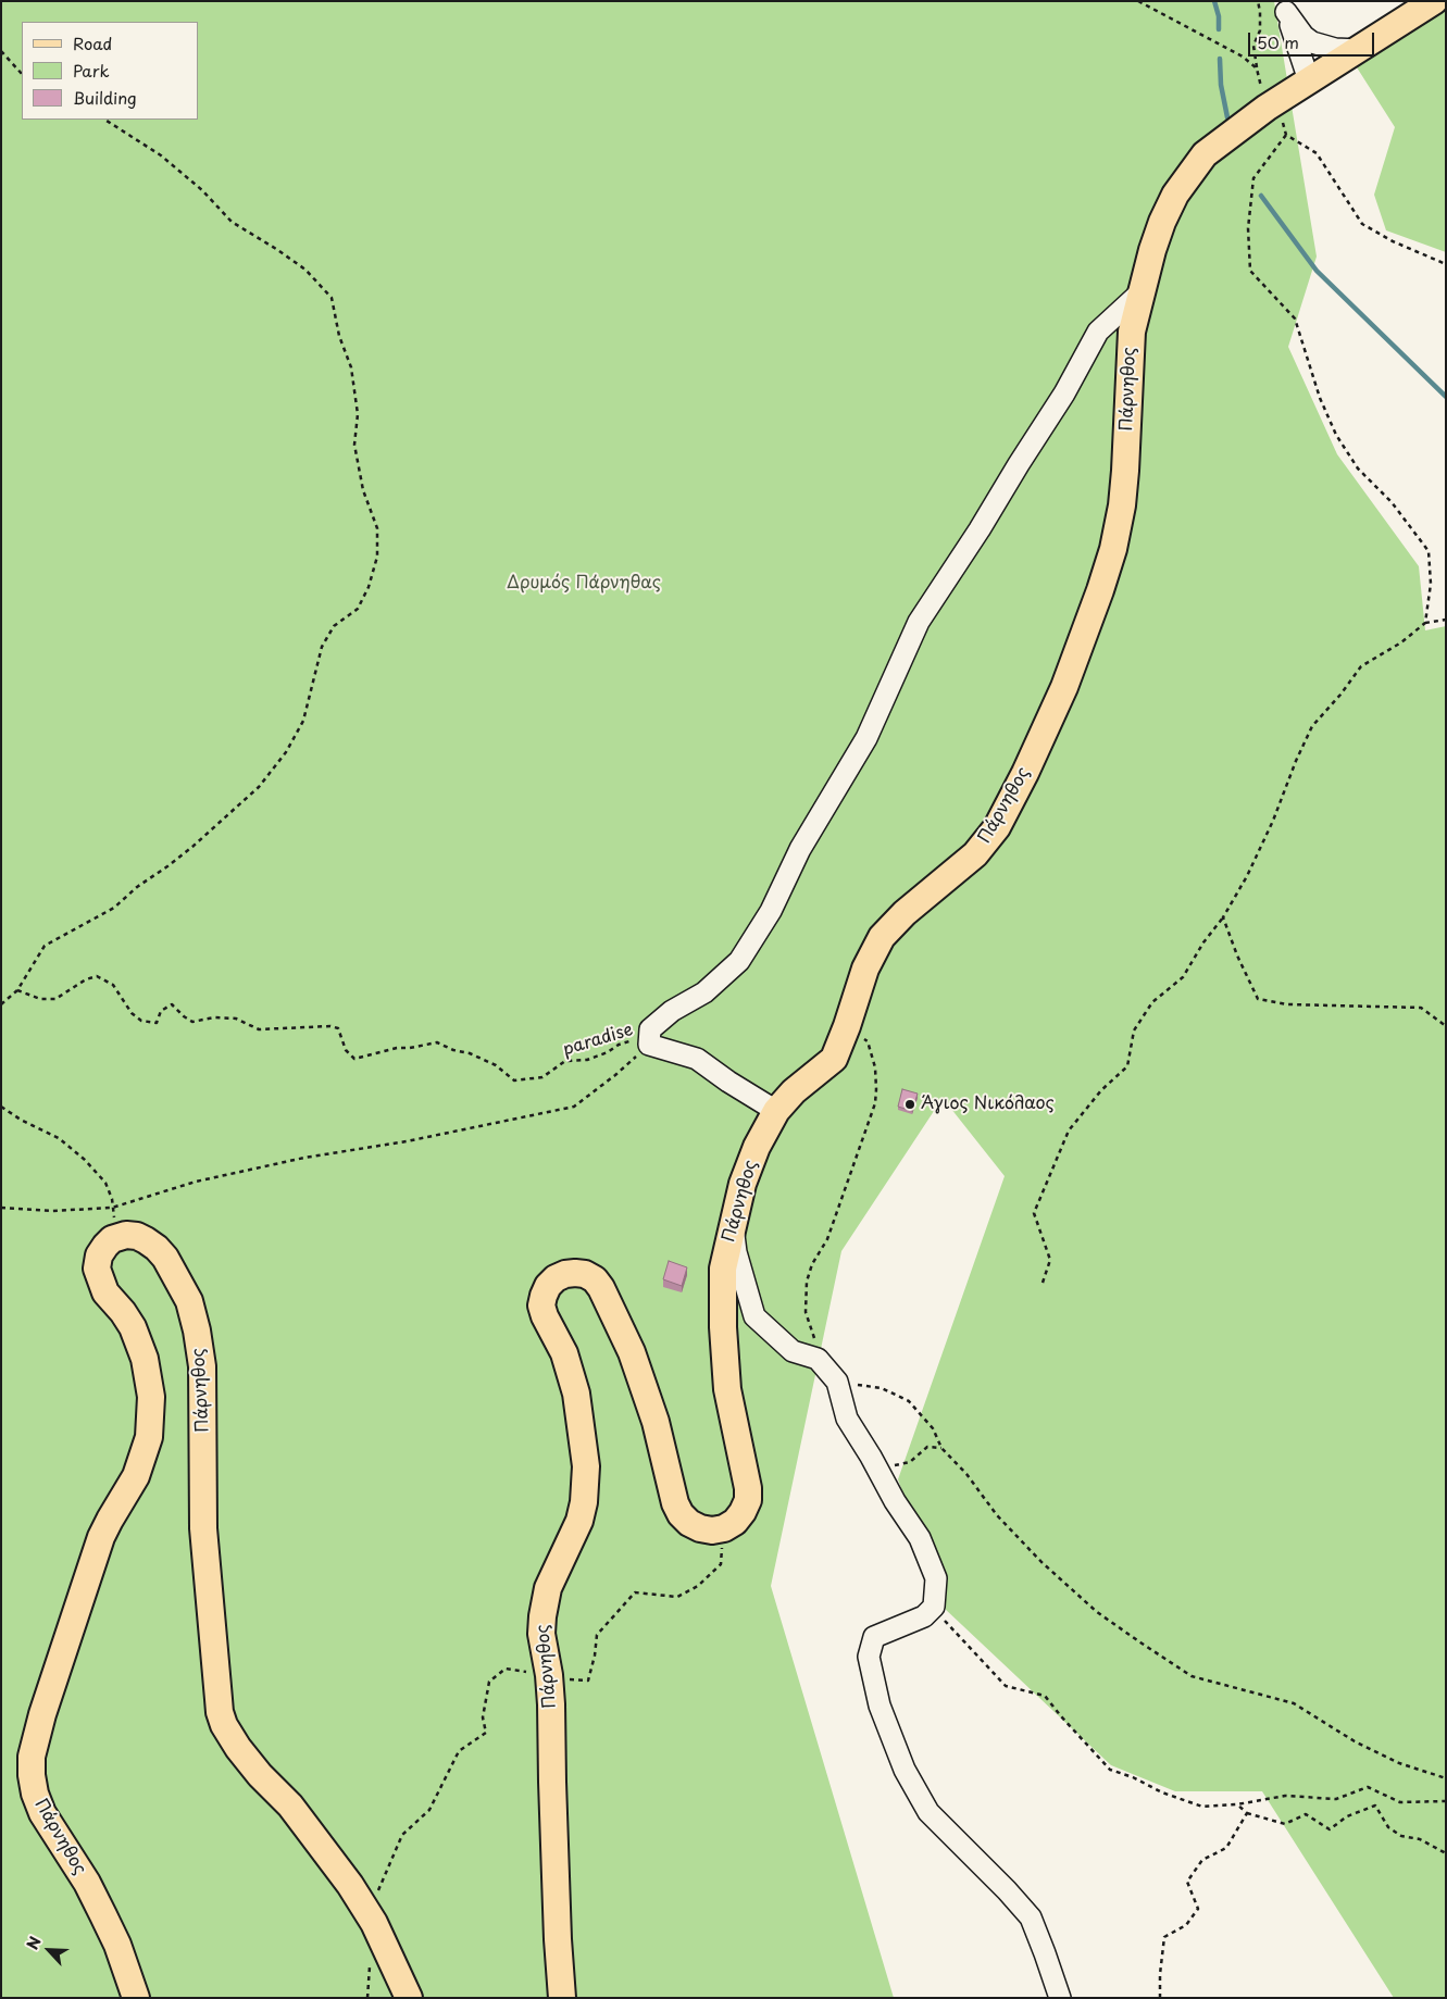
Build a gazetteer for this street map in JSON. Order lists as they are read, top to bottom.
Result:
{
  "streets": {
    "main road": ["Πάρνηθος"],
    "path": ["paradise"]
  },
  "parks": ["Δρυμός Πάρνηθας"],
  "places": ["Άγιος Νικόλαος"],
  "legend": ["Road", "Park", "Building"],
  "scale_bar": "50 m",
  "north": "top left"
}
